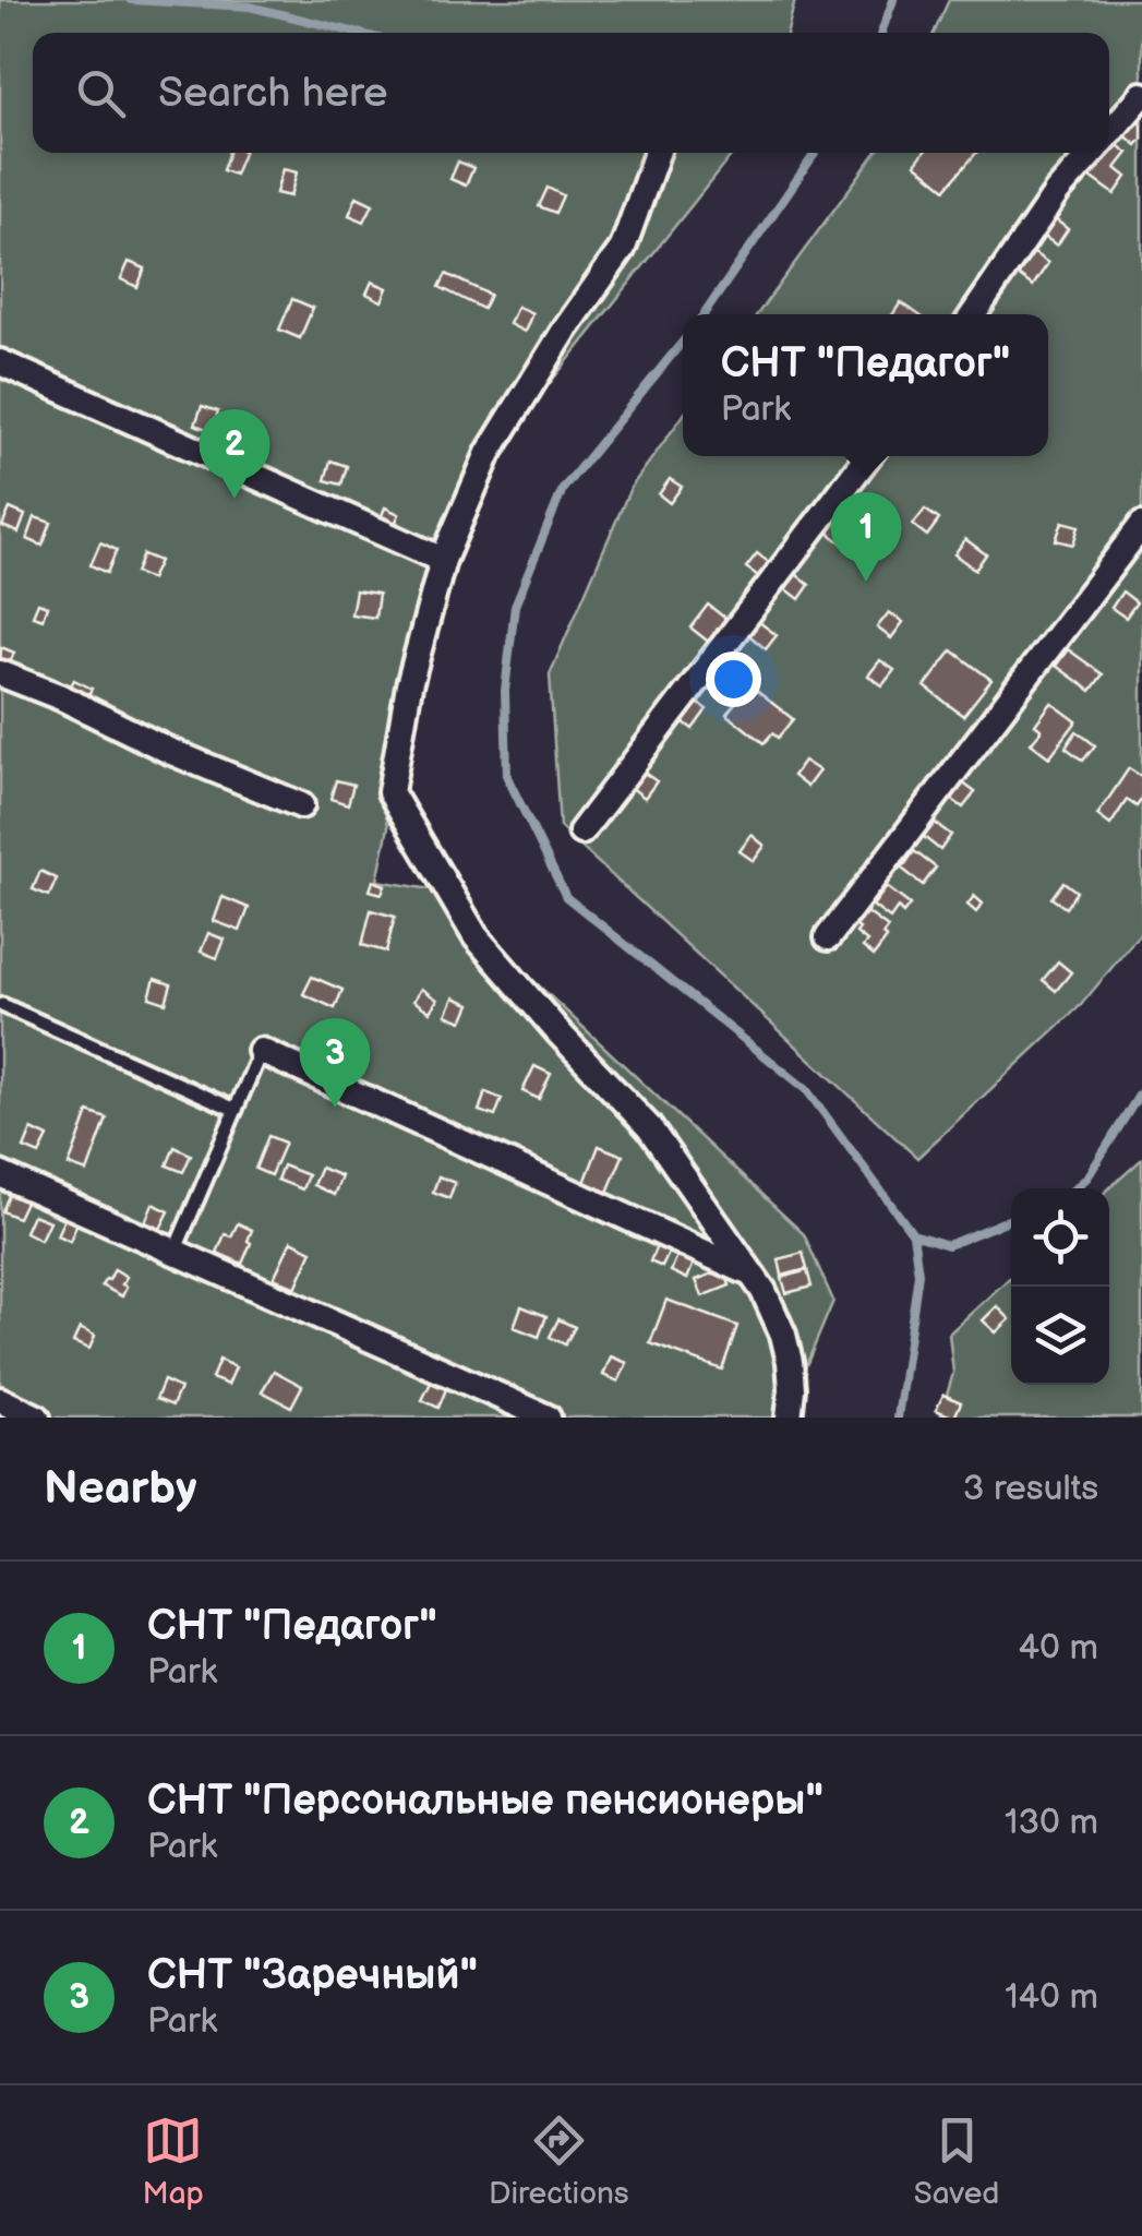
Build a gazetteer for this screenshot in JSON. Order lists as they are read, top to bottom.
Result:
{
  "page": {
    "search": "Search here",
    "popup": ["СНТ \"Педагог\"", "Park"],
    "pins": ["2", "1", "3"],
    "heading": ["Nearby", "3 results"],
    "list": [
      {
        "mark": "1",
        "name": "СНТ \"Педагог\"",
        "note": "Park",
        "value": "40 m"
      },
      {
        "mark": "2",
        "name": "СНТ \"Персональные пенсионеры\"",
        "note": "Park",
        "value": "130 m"
      },
      {
        "mark": "3",
        "name": "СНТ \"Заречный\"",
        "note": "Park",
        "value": "140 m"
      }
    ],
    "nav": ["Map", "Directions", "Saved"]
  }
}
